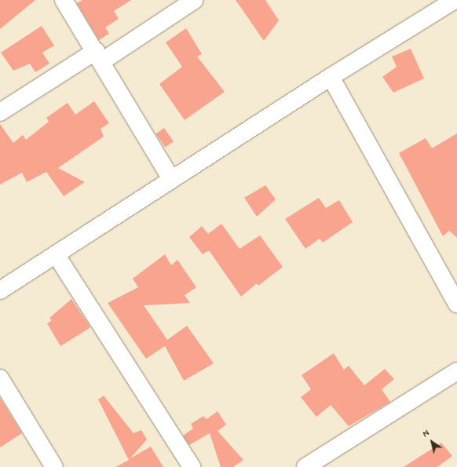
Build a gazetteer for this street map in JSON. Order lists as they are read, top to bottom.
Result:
{
  "north": "top left"
}
